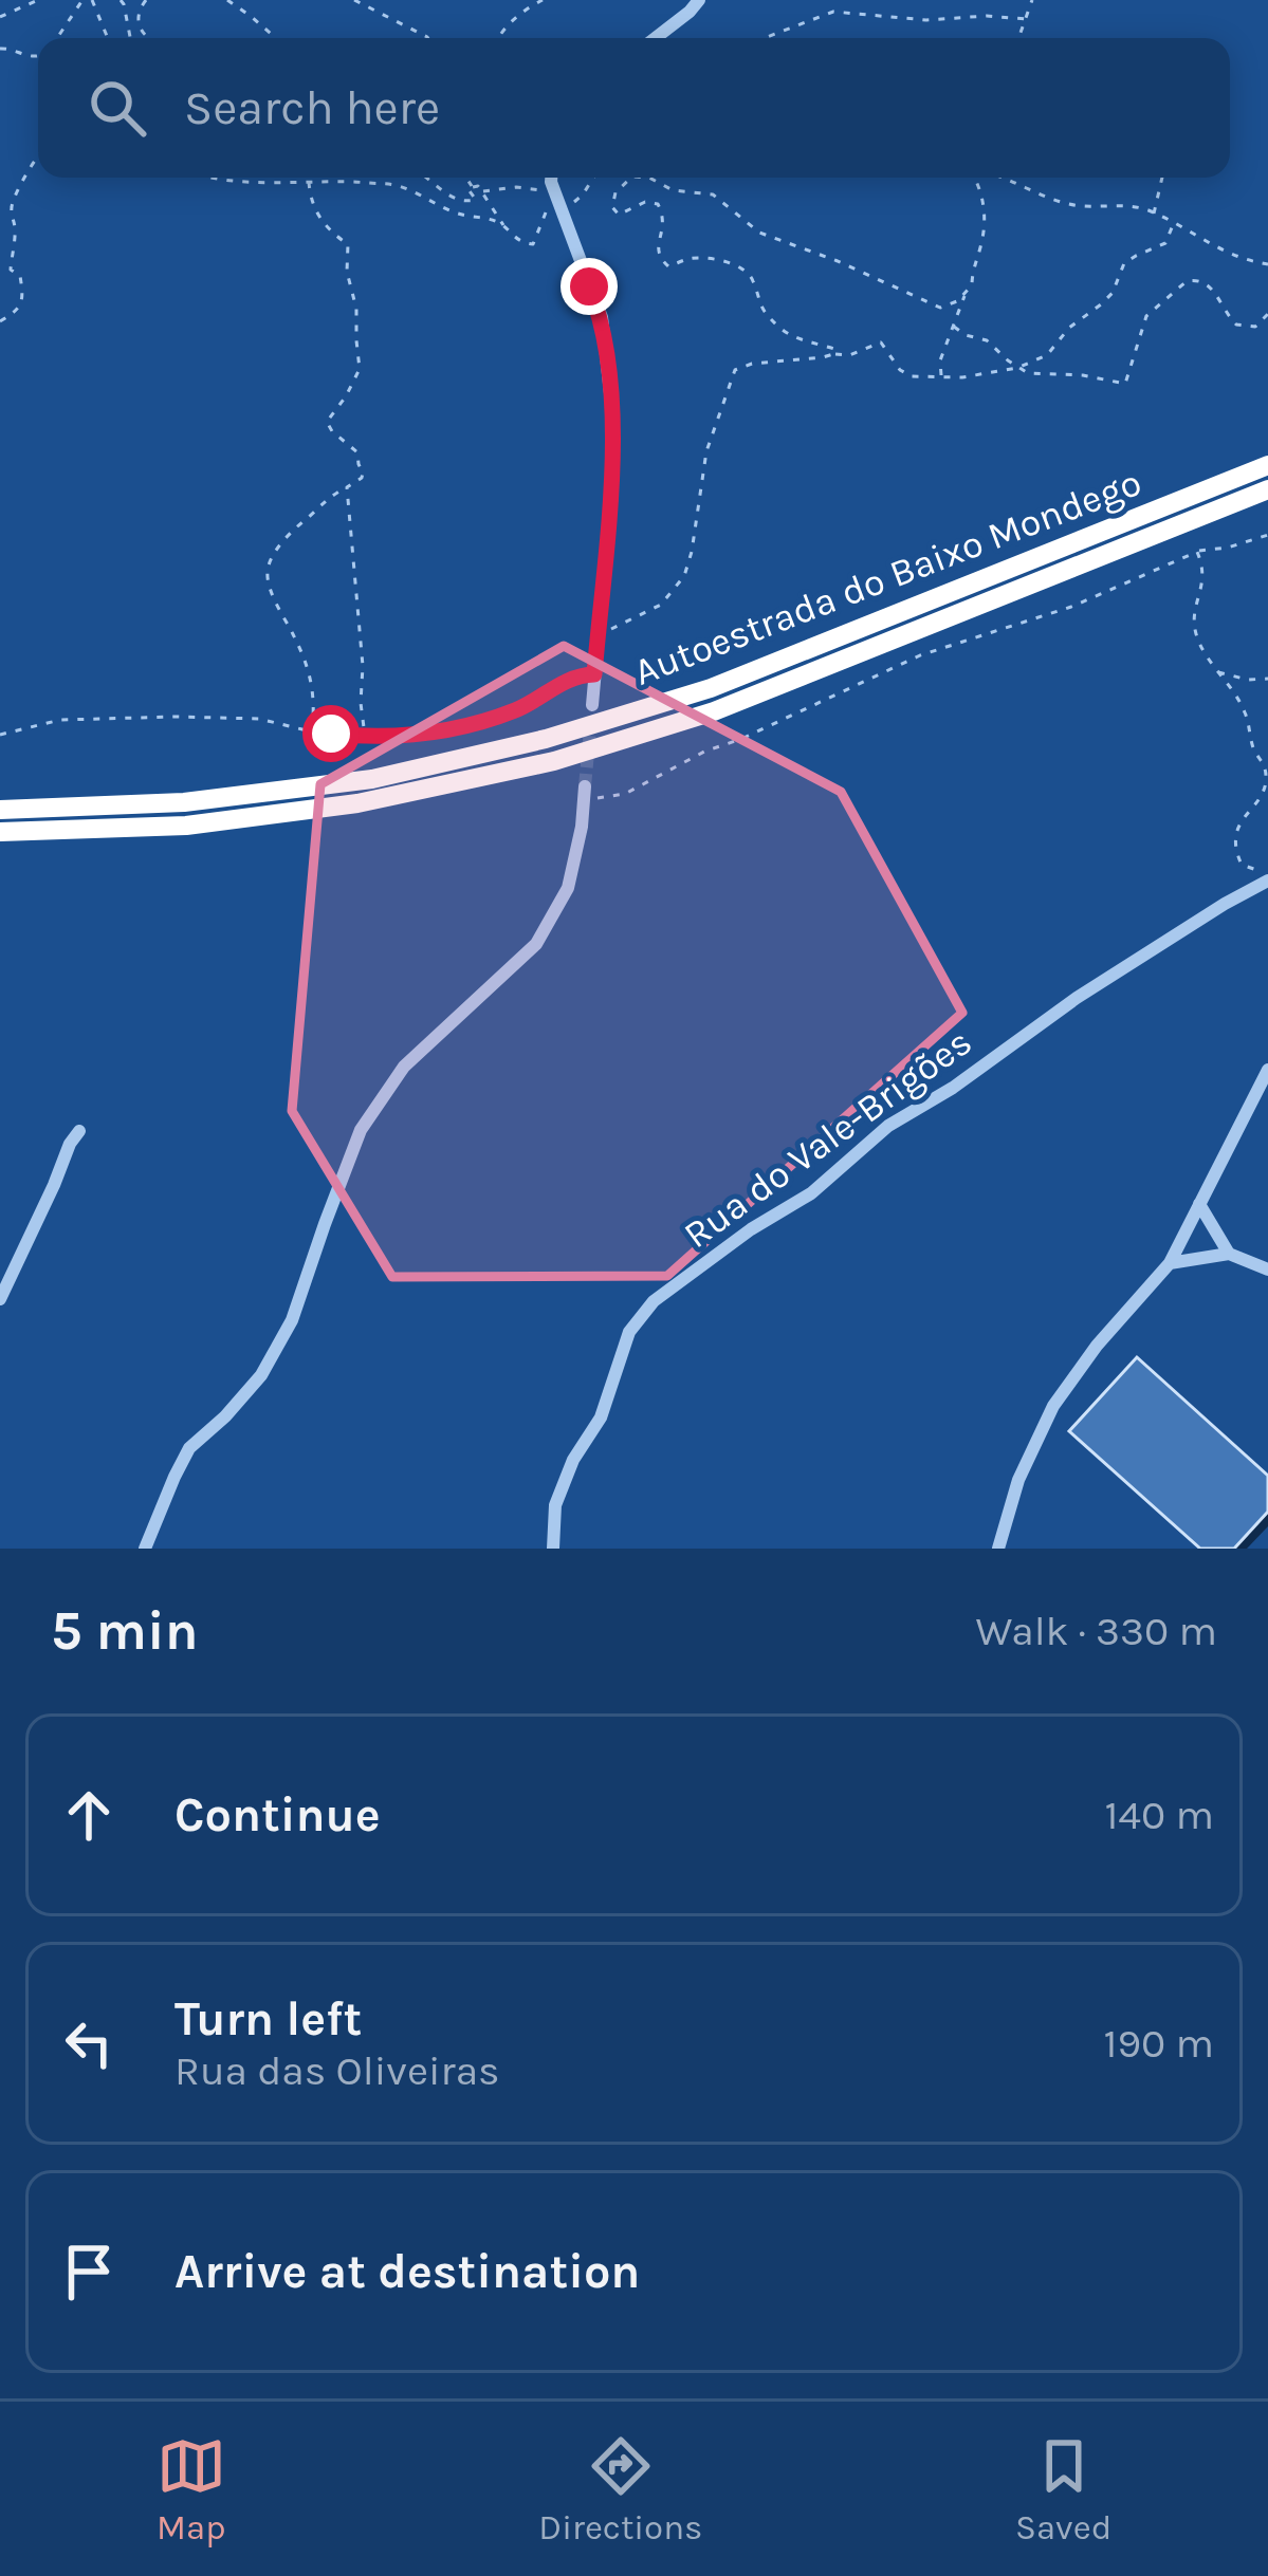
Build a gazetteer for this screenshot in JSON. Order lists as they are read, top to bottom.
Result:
{
  "streets": {
    "highway": ["Autoestrada do Baixo Mondego"],
    "street": ["Rua do Vale-Brigões"]
  },
  "page": {
    "search": "Search here",
    "heading": ["5 min", "Walk · 330 m"],
    "list": [
      ["Continue", "140 m"],
      ["Turn left", "Rua das Oliveiras", "190 m"],
      "Arrive at destination"
    ],
    "nav": ["Map", "Directions", "Saved"]
  }
}
